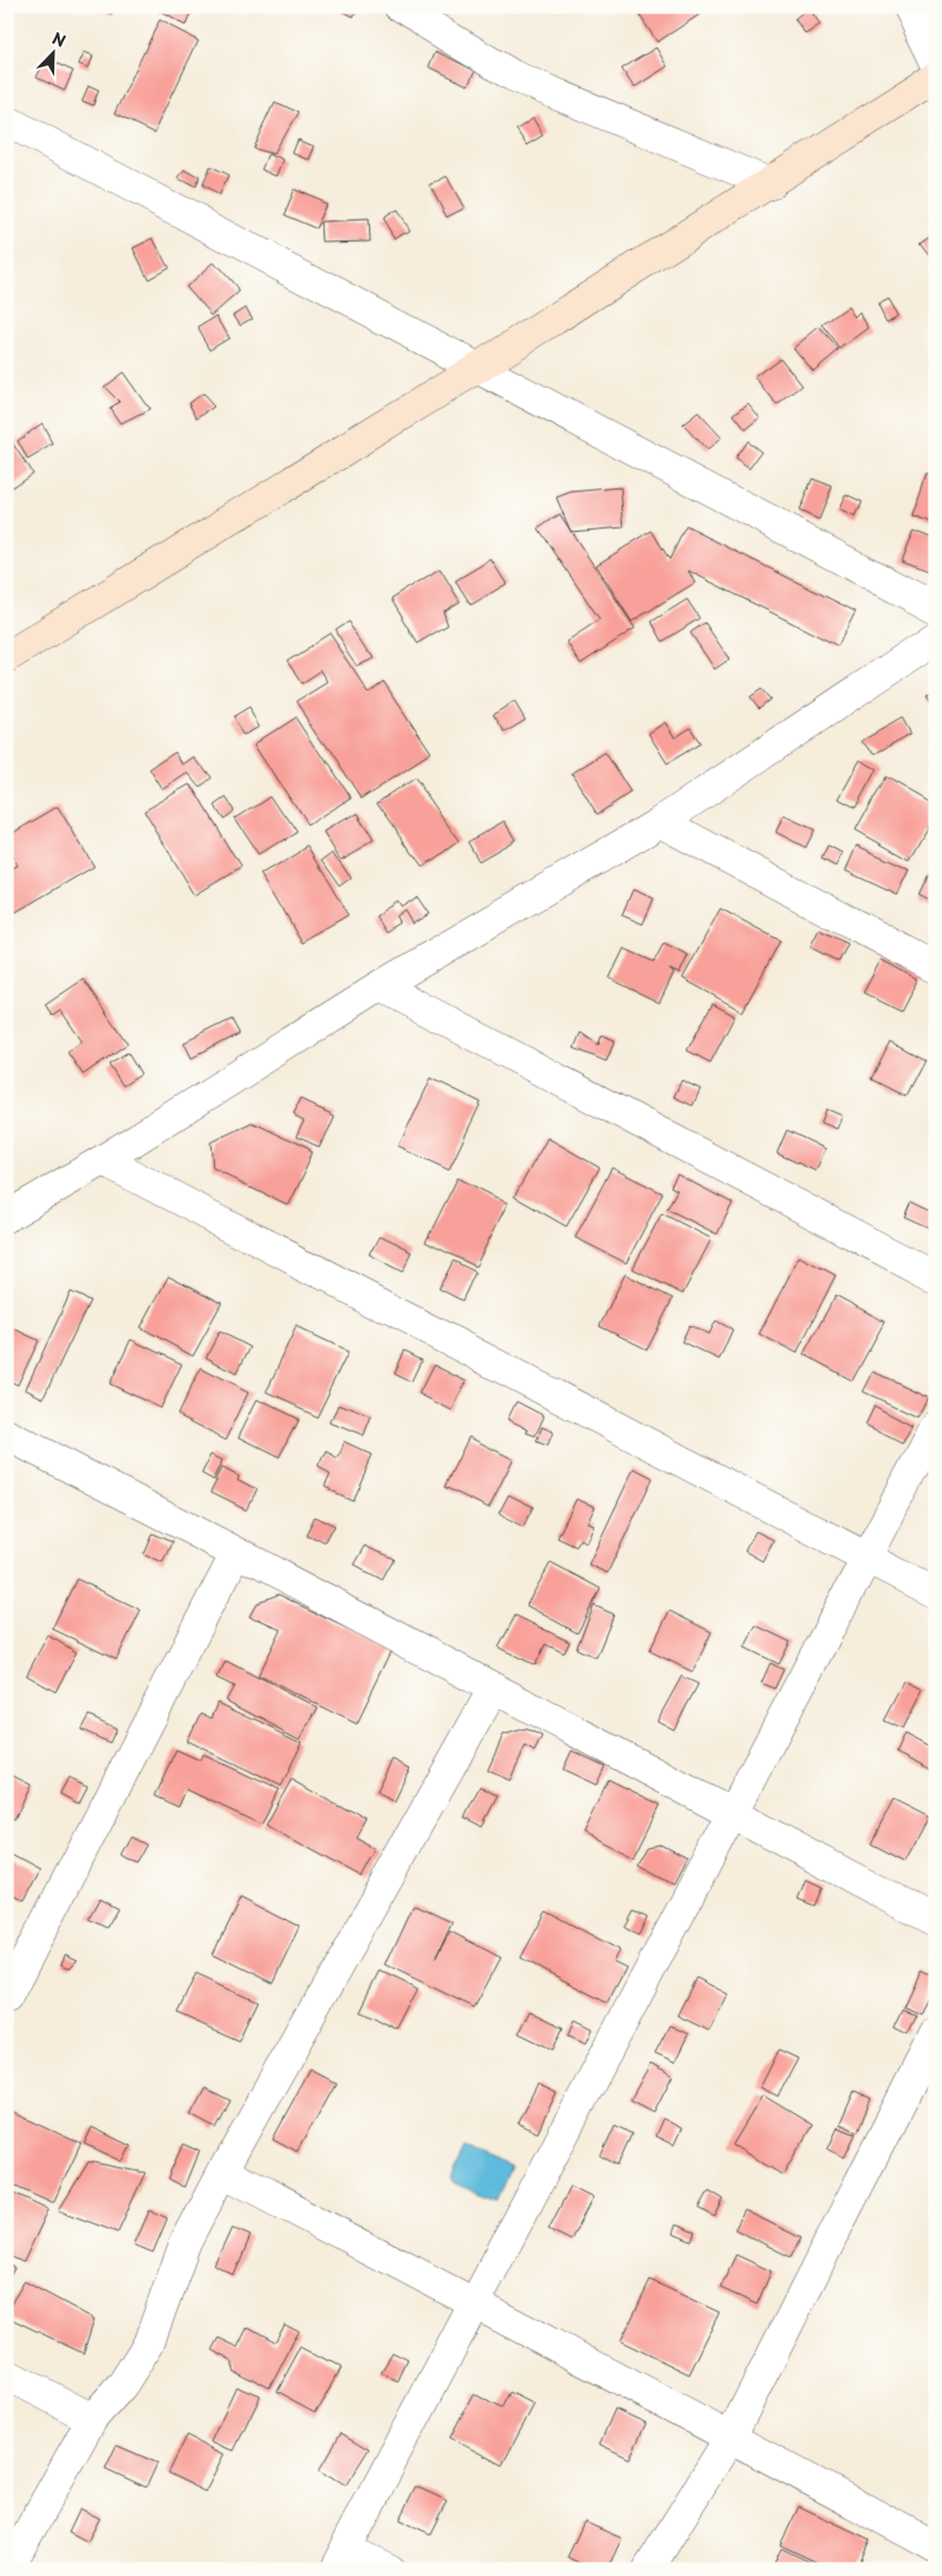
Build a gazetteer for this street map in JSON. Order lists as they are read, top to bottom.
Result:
{
  "north": "top right"
}
